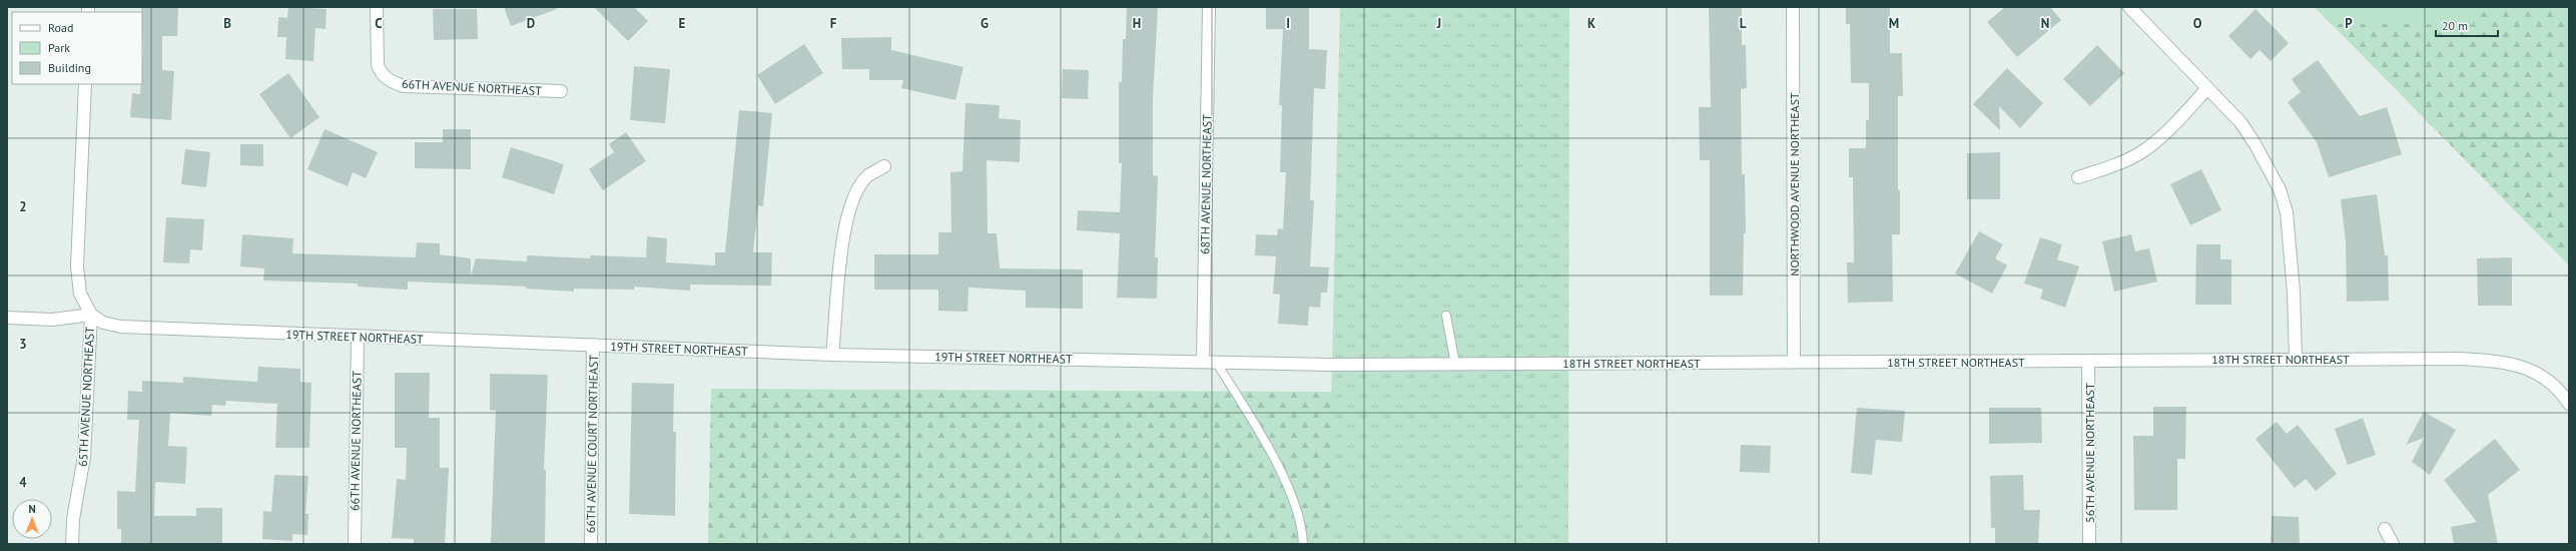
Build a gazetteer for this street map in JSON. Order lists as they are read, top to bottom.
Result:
{
  "streets": {
    "street": [
      "66TH AVENUE NORTHEAST",
      "68TH AVENUE NORTHEAST",
      "NORTHWOOD AVENUE NORTHEAST",
      "19TH STREET NORTHEAST",
      "18TH STREET NORTHEAST",
      "65TH AVENUE NORTHEAST",
      "66TH AVENUE COURT NORTHEAST",
      "56TH AVENUE NORTHEAST"
    ]
  },
  "crossings": [
    ["66TH AVENUE NORTHEAST", "19TH STREET NORTHEAST"],
    ["68TH AVENUE NORTHEAST", "19TH STREET NORTHEAST"],
    ["NORTHWOOD AVENUE NORTHEAST", "18TH STREET NORTHEAST"],
    ["19TH STREET NORTHEAST", "18TH STREET NORTHEAST"],
    ["19TH STREET NORTHEAST", "65TH AVENUE NORTHEAST"],
    ["19TH STREET NORTHEAST", "66TH AVENUE COURT NORTHEAST"],
    ["18TH STREET NORTHEAST", "56TH AVENUE NORTHEAST"]
  ],
  "legend": ["Road", "Park", "Building"],
  "scale_bar": "20 m",
  "north": "top",
  "grid": {
    "columns": [
      "B",
      "C",
      "D",
      "E",
      "F",
      "G",
      "H",
      "I",
      "J",
      "K",
      "L",
      "M",
      "N",
      "O",
      "P"
    ],
    "rows": ["2", "3", "4"]
  }
}
